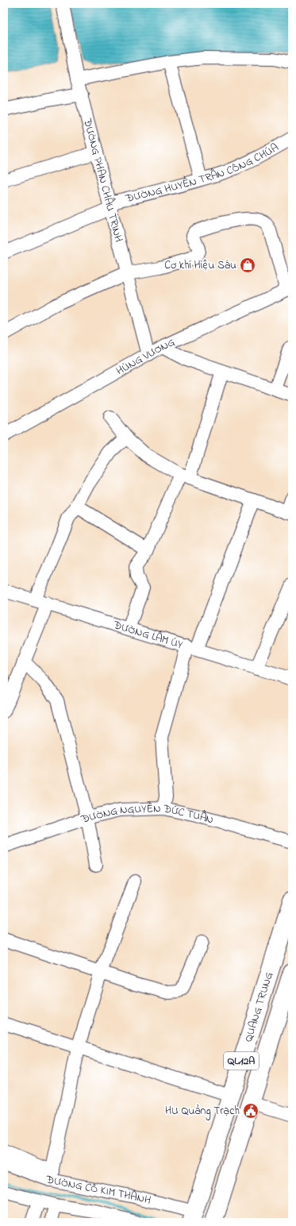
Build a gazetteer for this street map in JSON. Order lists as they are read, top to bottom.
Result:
{
  "streets": {
    "highway": ["QUANG TRUNG", "QL.12A"],
    "street": [
      "ĐƯỜNG HUYỀN TRÂN CÔNG CHÚA",
      "ĐƯỜNG PHAN CHÂU TRINH",
      "HÙNG VƯƠNG",
      "ĐƯỜNG LÂM ÚY",
      "ĐƯỜNG NGUYỄN ĐỨC TUÂN",
      "ĐƯỜNG CỔ KIM THÀNH"
    ]
  },
  "crossings": [
    ["ĐƯỜNG HUYỀN TRÂN CÔNG CHÚA", "ĐƯỜNG PHAN CHÂU TRINH"],
    ["ĐƯỜNG PHAN CHÂU TRINH", "HÙNG VƯƠNG"],
    ["QUANG TRUNG", "ĐƯỜNG CỔ KIM THÀNH"]
  ],
  "places": {
    "shop": ["Cơ khí Hiệu Sáu"],
    "public building": ["HU Quảng Trạch"]
  }
}
